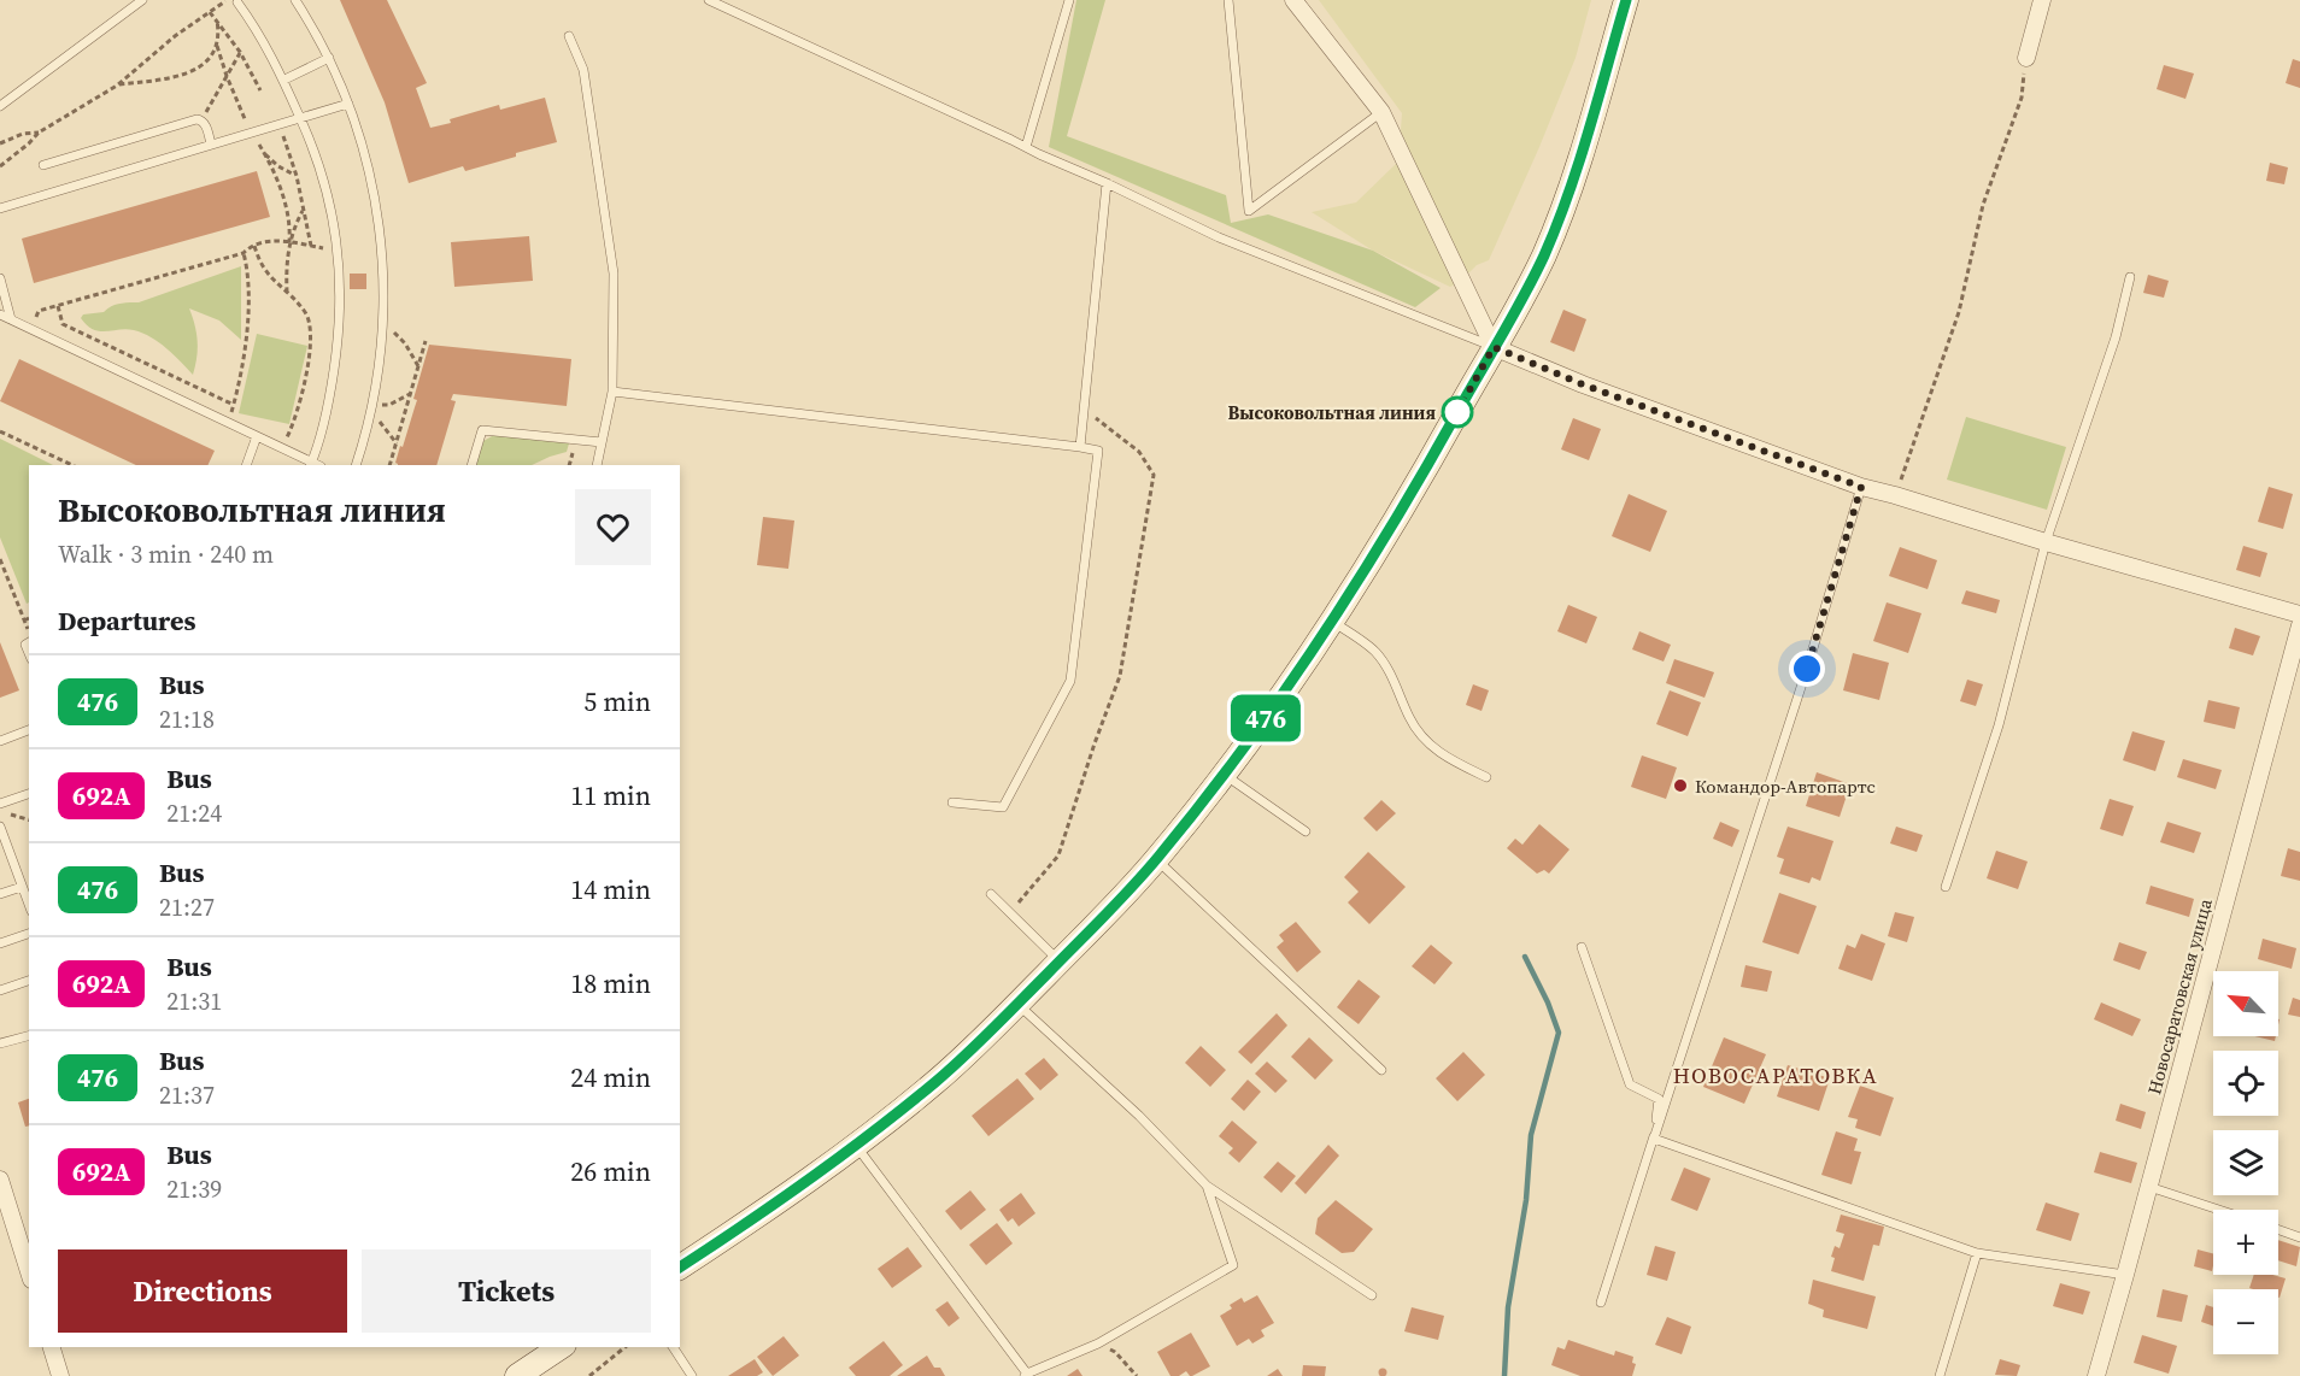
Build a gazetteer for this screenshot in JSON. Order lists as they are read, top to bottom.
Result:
{
  "streets": {
    "street": ["Новосаратовская улица"]
  },
  "districts": ["НОВОСАРАТОВКА"],
  "places": ["Высоковольтная линия", "Командор-Автопартс"],
  "lines": ["bus line 476"],
  "north": "top left",
  "page": {
    "on_map": "476",
    "heading": [
      ["Высоковольтная линия", "Walk · 3 min · 240 m"],
      "Departures"
    ],
    "list": [
      {
        "mark": "476",
        "name": "Bus",
        "note": "21:18",
        "value": "5 min"
      },
      {
        "mark": "692А",
        "name": "Bus",
        "note": "21:24",
        "value": "11 min"
      },
      {
        "mark": "476",
        "name": "Bus",
        "note": "21:27",
        "value": "14 min"
      },
      {
        "mark": "692А",
        "name": "Bus",
        "note": "21:31",
        "value": "18 min"
      },
      {
        "mark": "476",
        "name": "Bus",
        "note": "21:37",
        "value": "24 min"
      },
      {
        "mark": "692А",
        "name": "Bus",
        "note": "21:39",
        "value": "26 min"
      }
    ],
    "map_buttons": ["+", "−"],
    "buttons": ["Directions", "Tickets"]
  }
}
